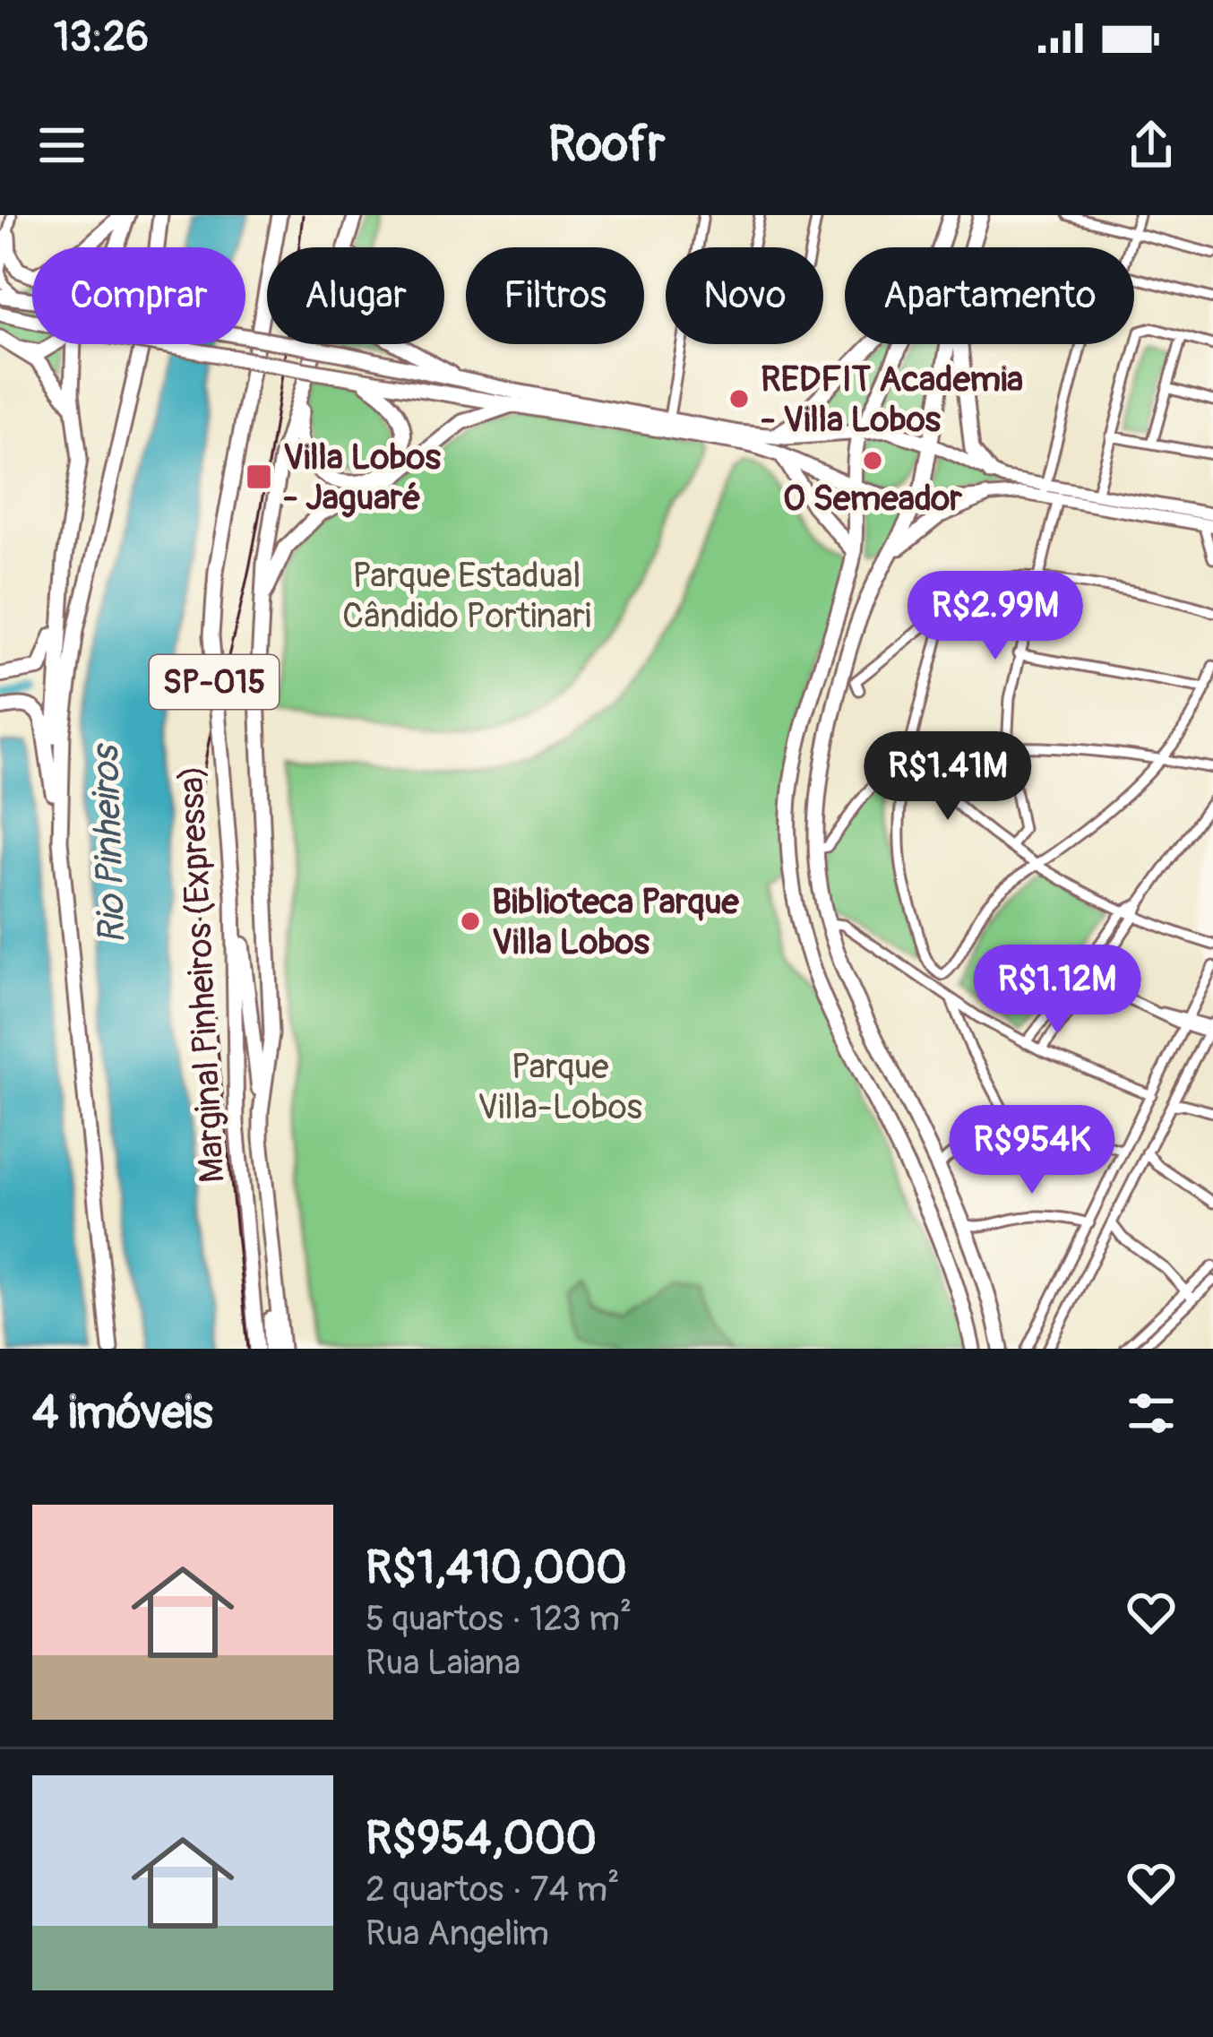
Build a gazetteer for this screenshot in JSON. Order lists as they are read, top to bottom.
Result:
{
  "streets": {
    "highway": ["SP-015", "Marginal Pinheiros (Expressa)"]
  },
  "water": ["Rio Pinheiros"],
  "parks": ["Parque Estadual Cândido Portinari", "Parque Villa-Lobos"],
  "places": {
    "other": ["REDFIT Academia - Villa Lobos", "O Semeador", "Biblioteca Parque Villa Lobos"],
    "transit": ["Villa Lobos - Jaguaré"]
  },
  "page": {
    "status": "13:26",
    "header": "Roofr",
    "chip": [
      "Comprar",
      "Alugar",
      "Filtros",
      "Novo",
      "Apartamento"
    ],
    "price": [
      "R$2.99M",
      "R$1.41M",
      "R$1.12M",
      "R$954K"
    ],
    "heading": "4 imóveis",
    "list": [
      {
        "name": "R$1,410,000",
        "note": "5 quartos · 123 m² · Rua Laiana"
      },
      {
        "name": "R$954,000",
        "note": "2 quartos · 74 m² · Rua Angelim"
      }
    ]
  }
}
